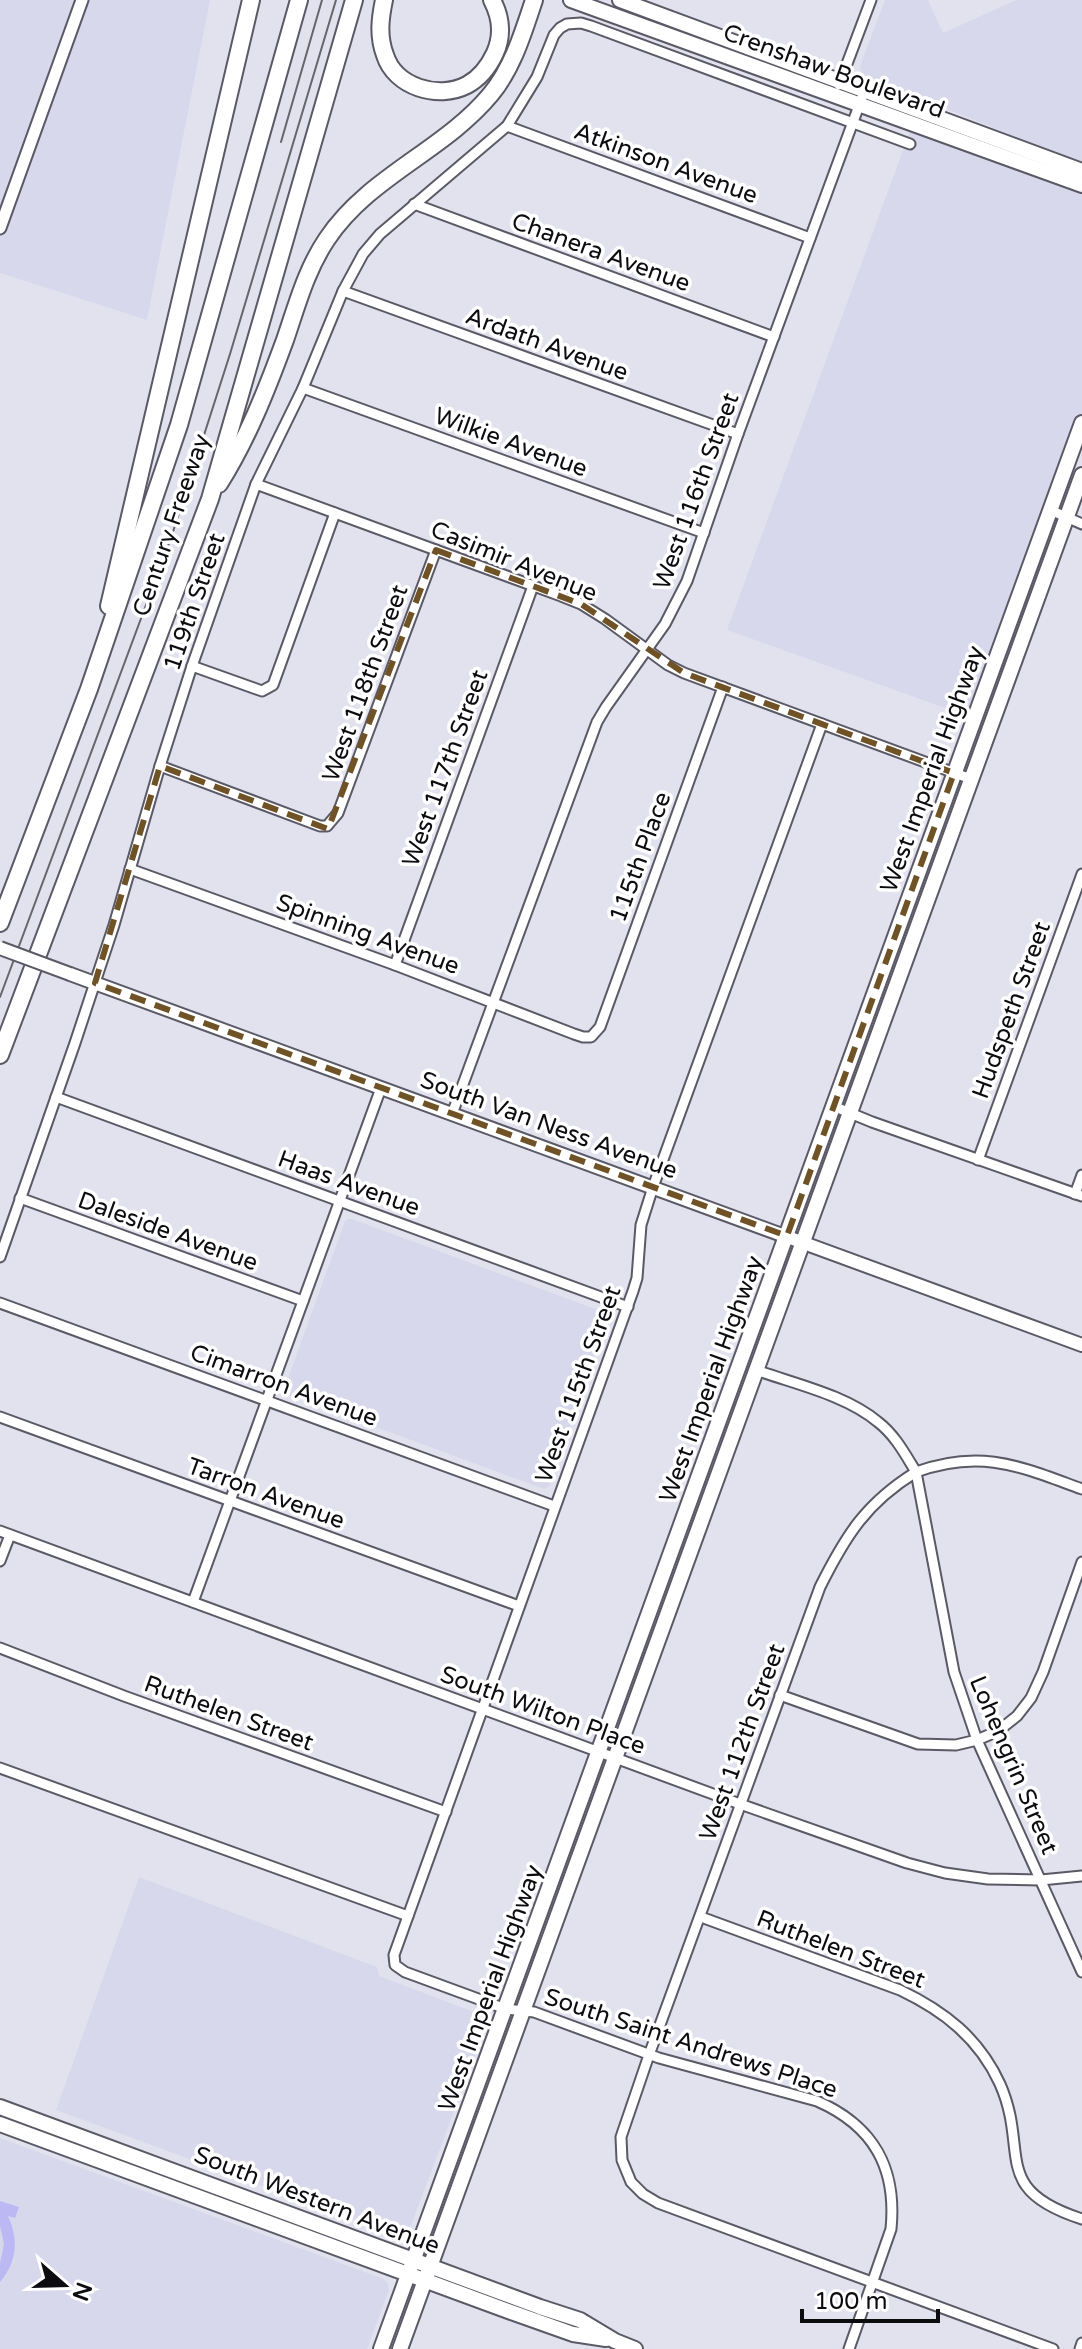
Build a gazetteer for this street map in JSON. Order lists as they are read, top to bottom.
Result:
{
  "streets": {
    "highway": ["Century Freeway"],
    "main road": [
      "Crenshaw Boulevard",
      "West Imperial Highway",
      "South Van Ness Avenue",
      "South Western Avenue"
    ],
    "street": [
      "Atkinson Avenue",
      "Chanera Avenue",
      "Ardath Avenue",
      "Wilkie Avenue",
      "West 116th Street",
      "Casimir Avenue",
      "119th Street",
      "West 118th Street",
      "West 117th Street",
      "115th Place",
      "Spinning Avenue",
      "Hudspeth Street",
      "Haas Avenue",
      "Daleside Avenue",
      "West 115th Street",
      "Cimarron Avenue",
      "Tarron Avenue",
      "South Wilton Place",
      "Ruthelen Street",
      "West 112th Street",
      "Lohengrin Street",
      "South Saint Andrews Place"
    ]
  },
  "crossings": [
    ["Crenshaw Boulevard", "West 116th Street"],
    ["Atkinson Avenue", "West 116th Street"],
    ["Atkinson Avenue", "119th Street"],
    ["Chanera Avenue", "West 116th Street"],
    ["Chanera Avenue", "119th Street"],
    ["Ardath Avenue", "West 116th Street"],
    ["Ardath Avenue", "119th Street"],
    ["Wilkie Avenue", "West 116th Street"],
    ["Wilkie Avenue", "119th Street"],
    ["West 116th Street", "Casimir Avenue"],
    ["West 116th Street", "119th Street"],
    ["West 116th Street", "Spinning Avenue"],
    ["West 116th Street", "South Van Ness Avenue"],
    ["Casimir Avenue", "119th Street"],
    ["Casimir Avenue", "West 118th Street"],
    ["Casimir Avenue", "West 117th Street"],
    ["Casimir Avenue", "West Imperial Highway"],
    ["Casimir Avenue", "115th Place"],
    ["Casimir Avenue", "West 115th Street"],
    ["119th Street", "West 118th Street"],
    ["119th Street", "Spinning Avenue"],
    ["119th Street", "South Van Ness Avenue"],
    ["119th Street", "Haas Avenue"],
    ["119th Street", "Daleside Avenue"],
    ["West 117th Street", "Spinning Avenue"],
    ["West Imperial Highway", "South Van Ness Avenue"],
    ["West Imperial Highway", "South Wilton Place"],
    ["West Imperial Highway", "South Saint Andrews Place"],
    ["West Imperial Highway", "South Western Avenue"],
    ["115th Place", "Spinning Avenue"],
    ["South Van Ness Avenue", "West 115th Street"],
    ["Haas Avenue", "West 115th Street"],
    ["West 115th Street", "Cimarron Avenue"],
    ["West 115th Street", "Tarron Avenue"],
    ["West 115th Street", "South Wilton Place"],
    ["West 115th Street", "Ruthelen Street"],
    ["West 115th Street", "South Saint Andrews Place"],
    ["South Wilton Place", "West 112th Street"],
    ["South Wilton Place", "Lohengrin Street"],
    ["Ruthelen Street", "West 112th Street"],
    ["West 112th Street", "Lohengrin Street"],
    ["West 112th Street", "South Saint Andrews Place"]
  ],
  "scale_bar": "100 m",
  "north": "right"
}
